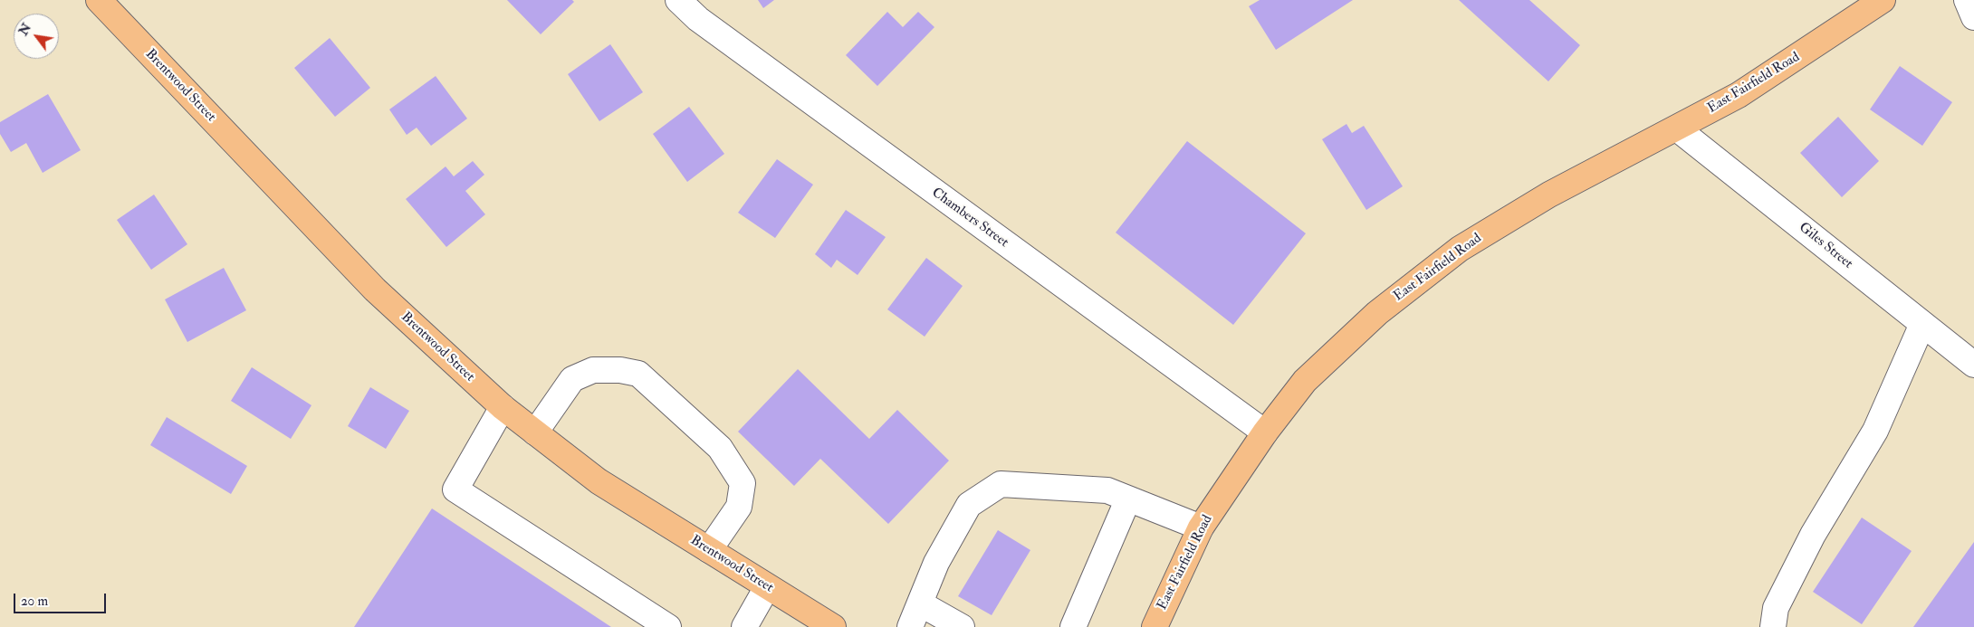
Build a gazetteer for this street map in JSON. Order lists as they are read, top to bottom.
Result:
{
  "streets": {
    "main road": ["East Fairfield Road", "Brentwood Street"],
    "street": ["Chambers Street", "Giles Street"]
  },
  "crossings": [
    ["East Fairfield Road", "Chambers Street"],
    ["East Fairfield Road", "Giles Street"]
  ],
  "scale_bar": "20 m",
  "north": "top left"
}
